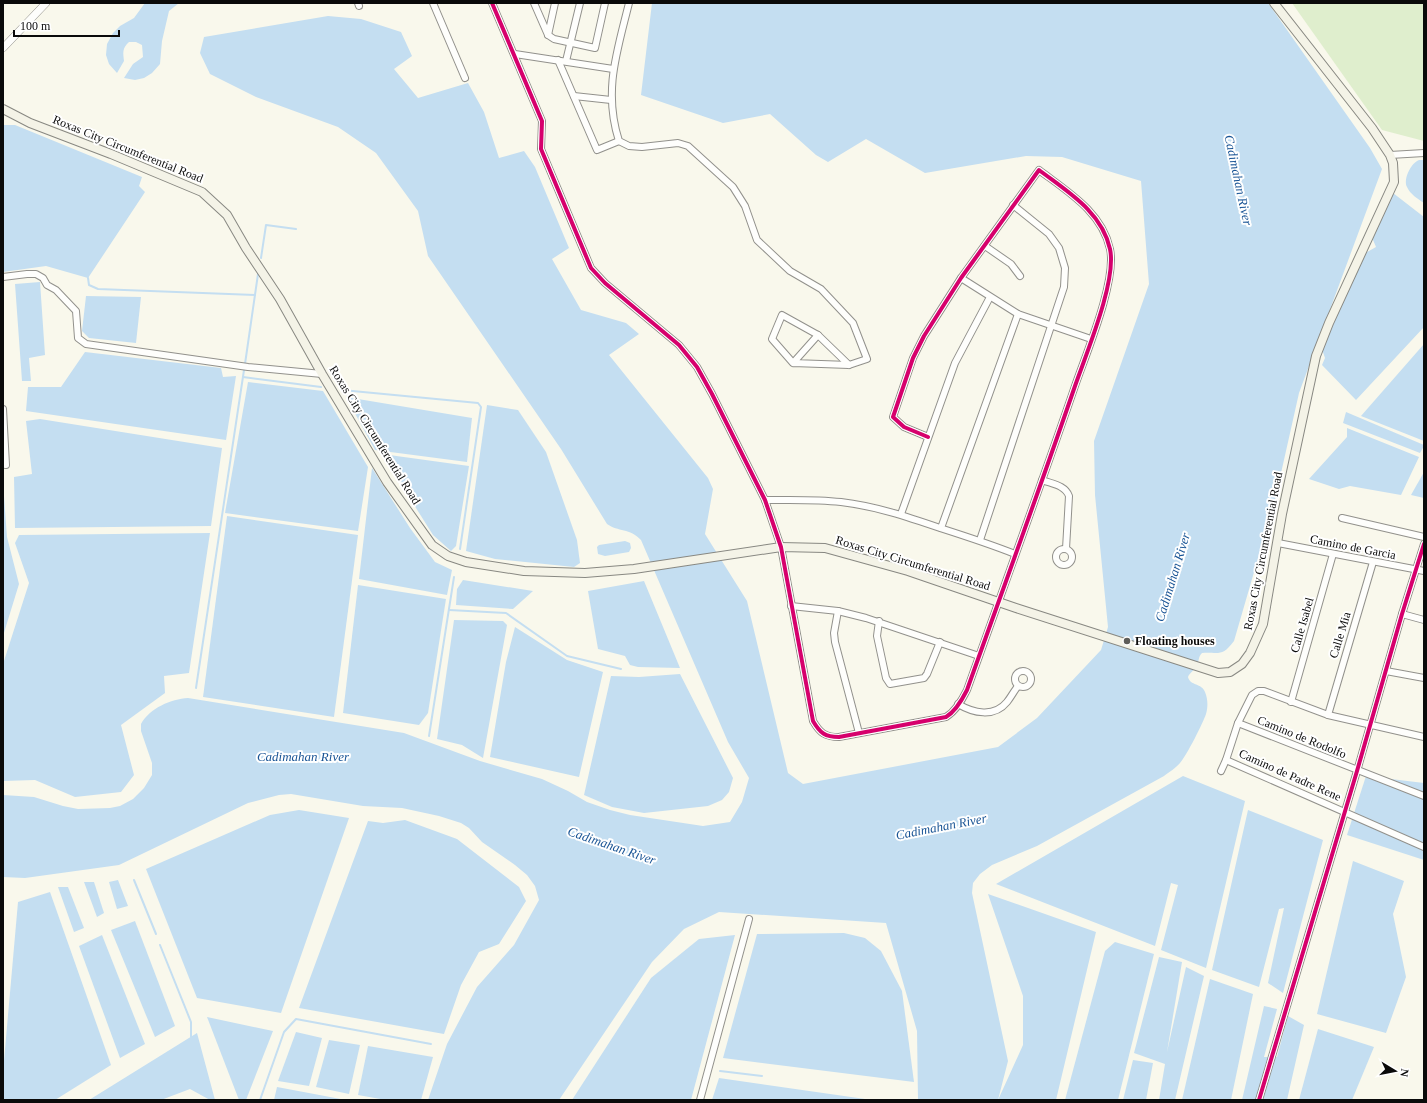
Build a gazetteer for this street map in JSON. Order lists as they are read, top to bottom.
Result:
{
  "streets": {
    "main road": ["Roxas City Circumferential Road"],
    "street": [
      "Camino de Garcia",
      "Calle Isabel",
      "Calle Mia",
      "Camino de Rodolfo",
      "Camino de Padre Rene"
    ]
  },
  "crossings": [
    ["Roxas City Circumferential Road", "Camino de Garcia"],
    ["Camino de Garcia", "Calle Isabel"],
    ["Camino de Garcia", "Calle Mia"]
  ],
  "water": ["Cadimahan River"],
  "places": ["Floating houses"],
  "scale_bar": "100 m",
  "north": "right"
}
